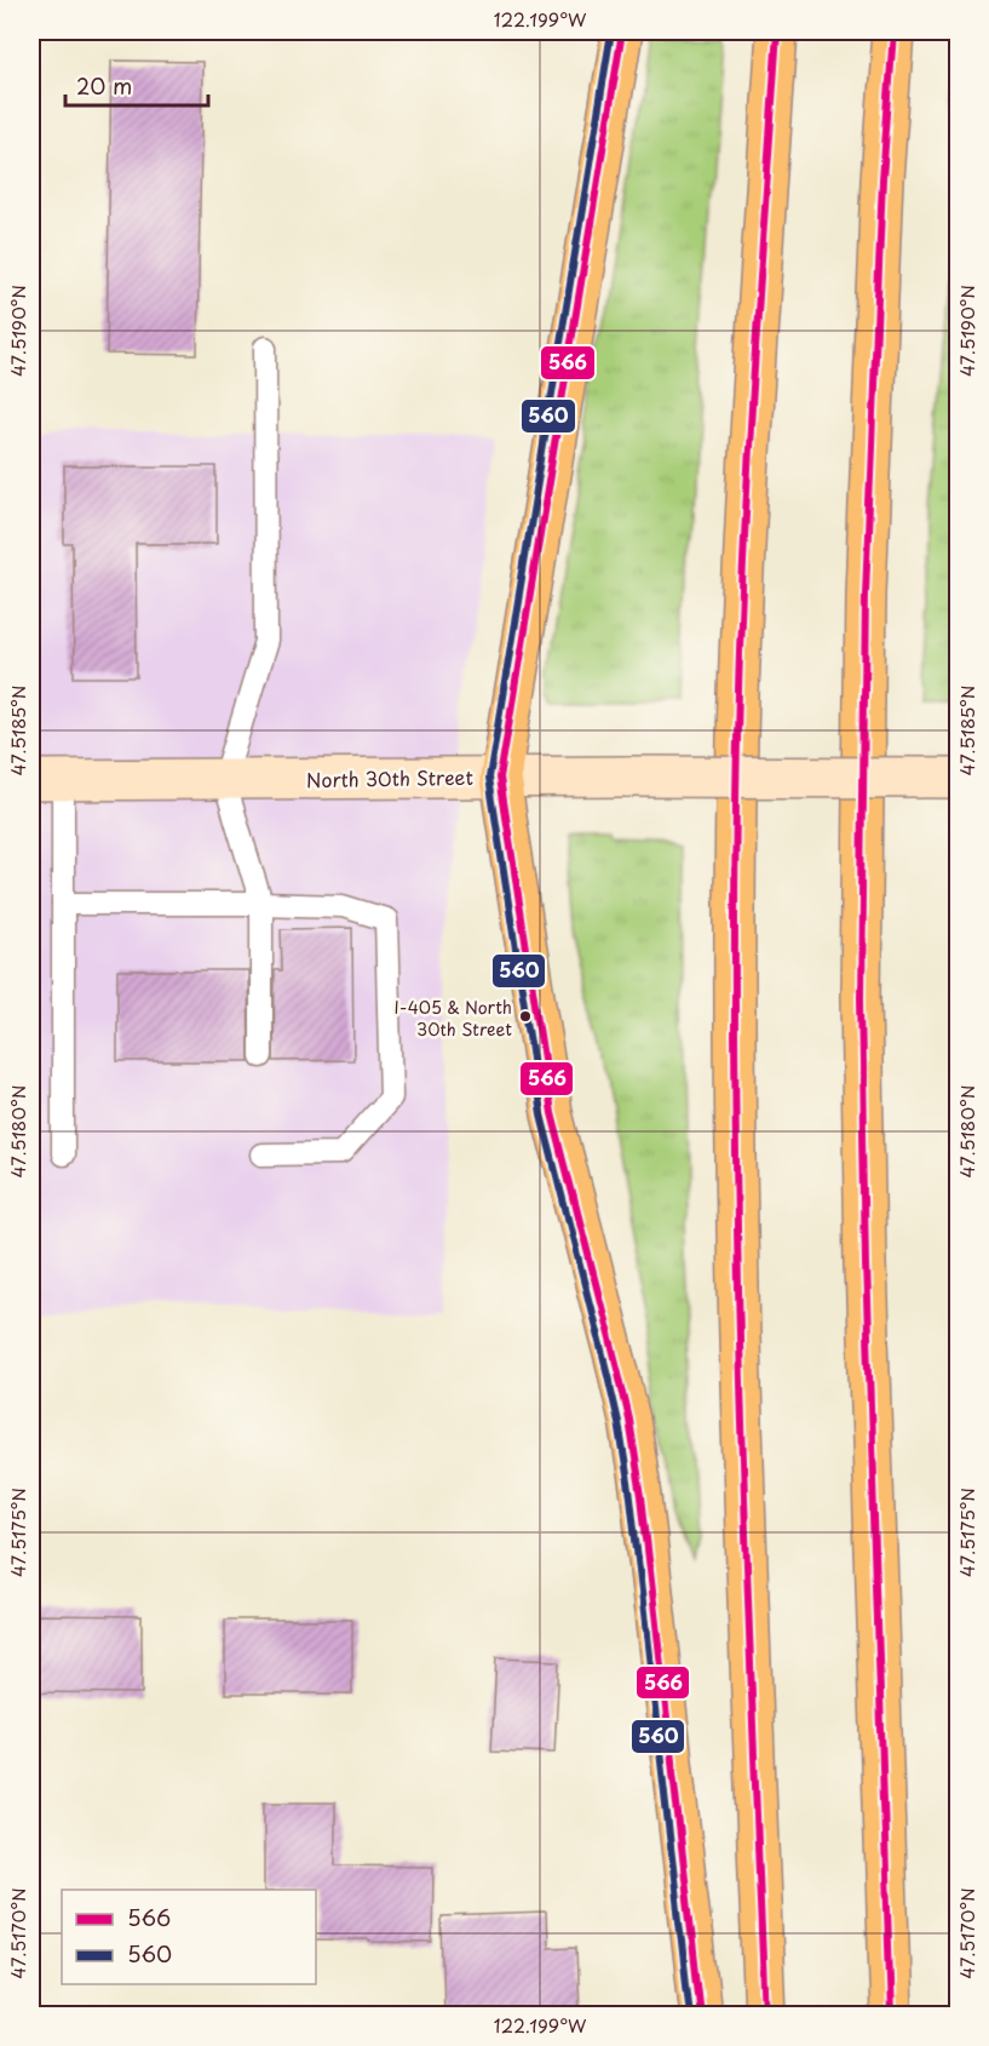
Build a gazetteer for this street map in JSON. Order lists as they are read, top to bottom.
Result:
{
  "streets": {
    "street": ["North 30th Street"]
  },
  "places": ["I-405 & North 30th Street"],
  "lines": ["transit line 566", "transit line 560"],
  "legend": ["566", "560"],
  "scale_bar": "20 m",
  "coordinates": [
    "122.199°W",
    "47.5190°N",
    "47.5185°N",
    "47.5180°N",
    "47.5175°N",
    "47.5170°N"
  ]
}
